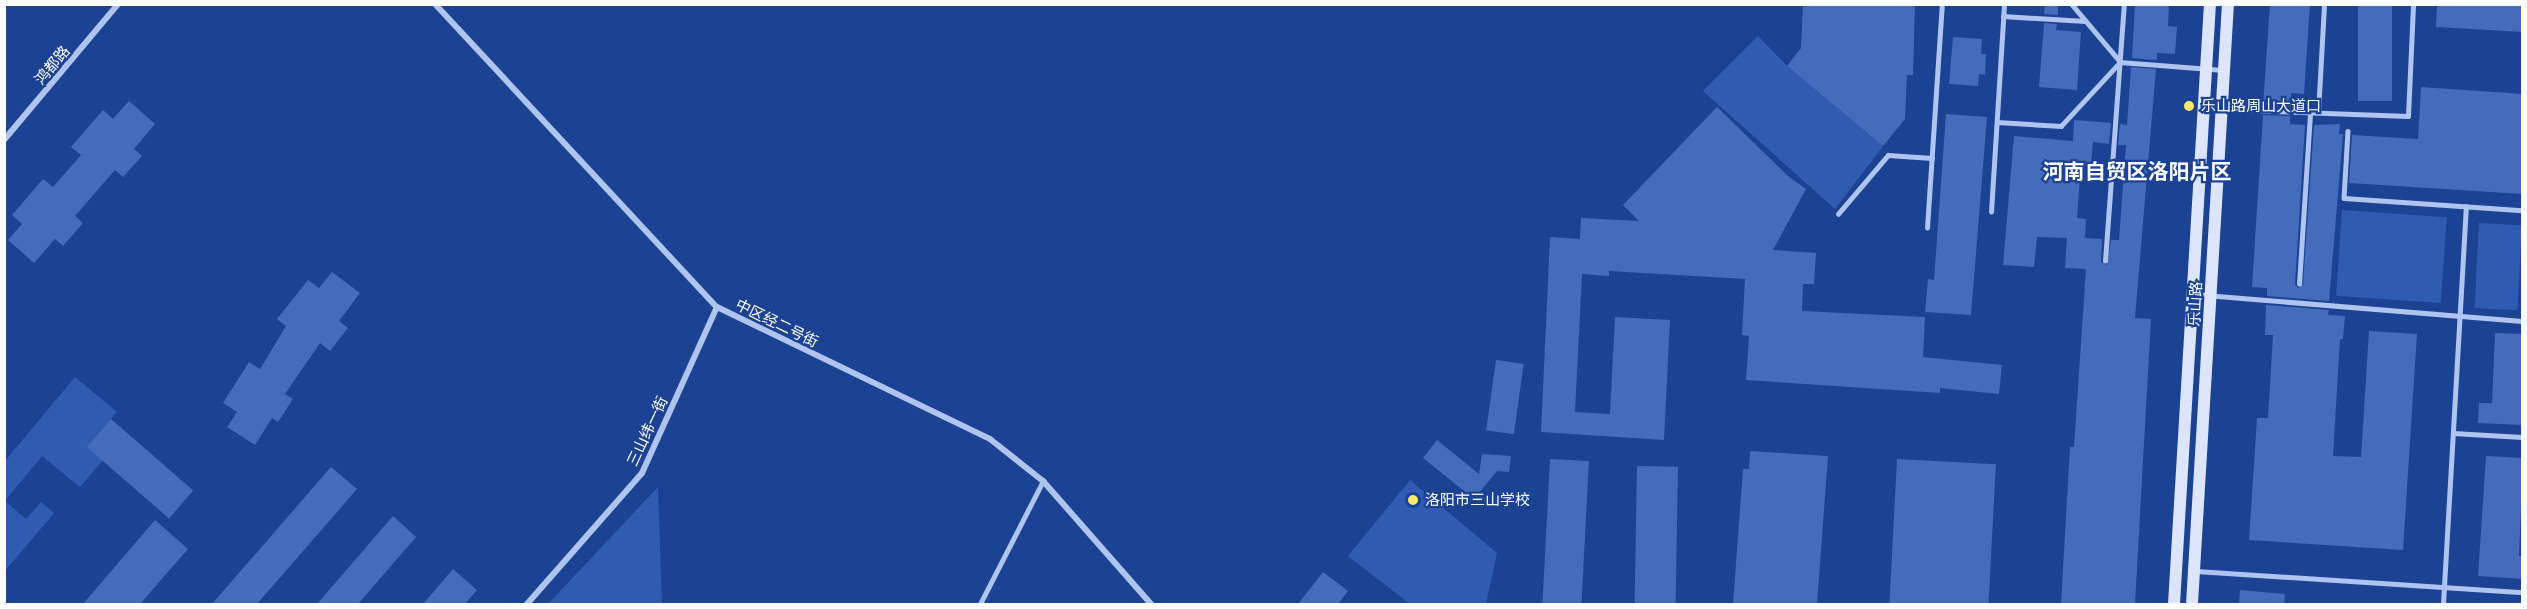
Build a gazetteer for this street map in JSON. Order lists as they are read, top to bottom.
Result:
{
  "streets": {
    "main road": ["乐山路"],
    "street": ["鸿都路", "中区经二号街", "三山纬一街"]
  },
  "crossings": [
    ["中区经二号街", "三山纬一街"]
  ],
  "districts": ["河南自贸区洛阳片区"],
  "places": ["乐山路周山大道口", "洛阳市三山学校"]
}
